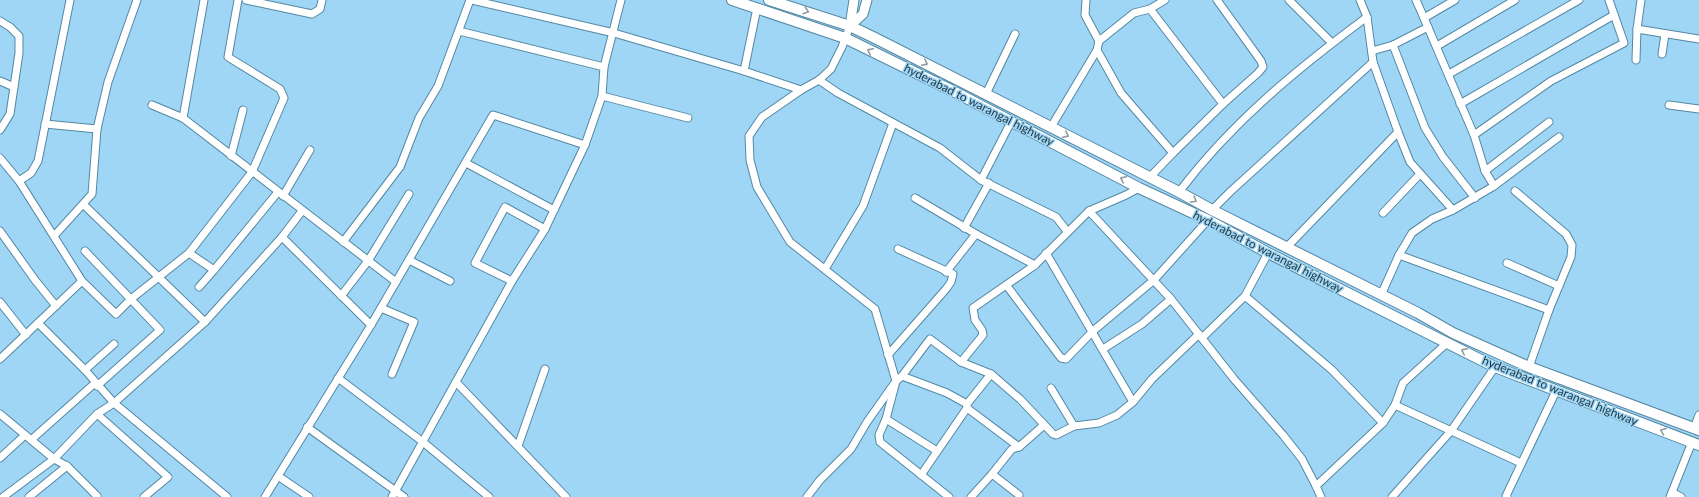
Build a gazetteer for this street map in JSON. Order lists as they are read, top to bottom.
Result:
{
  "streets": {
    "main road": ["hyderabad to warangal highway"]
  }
}
